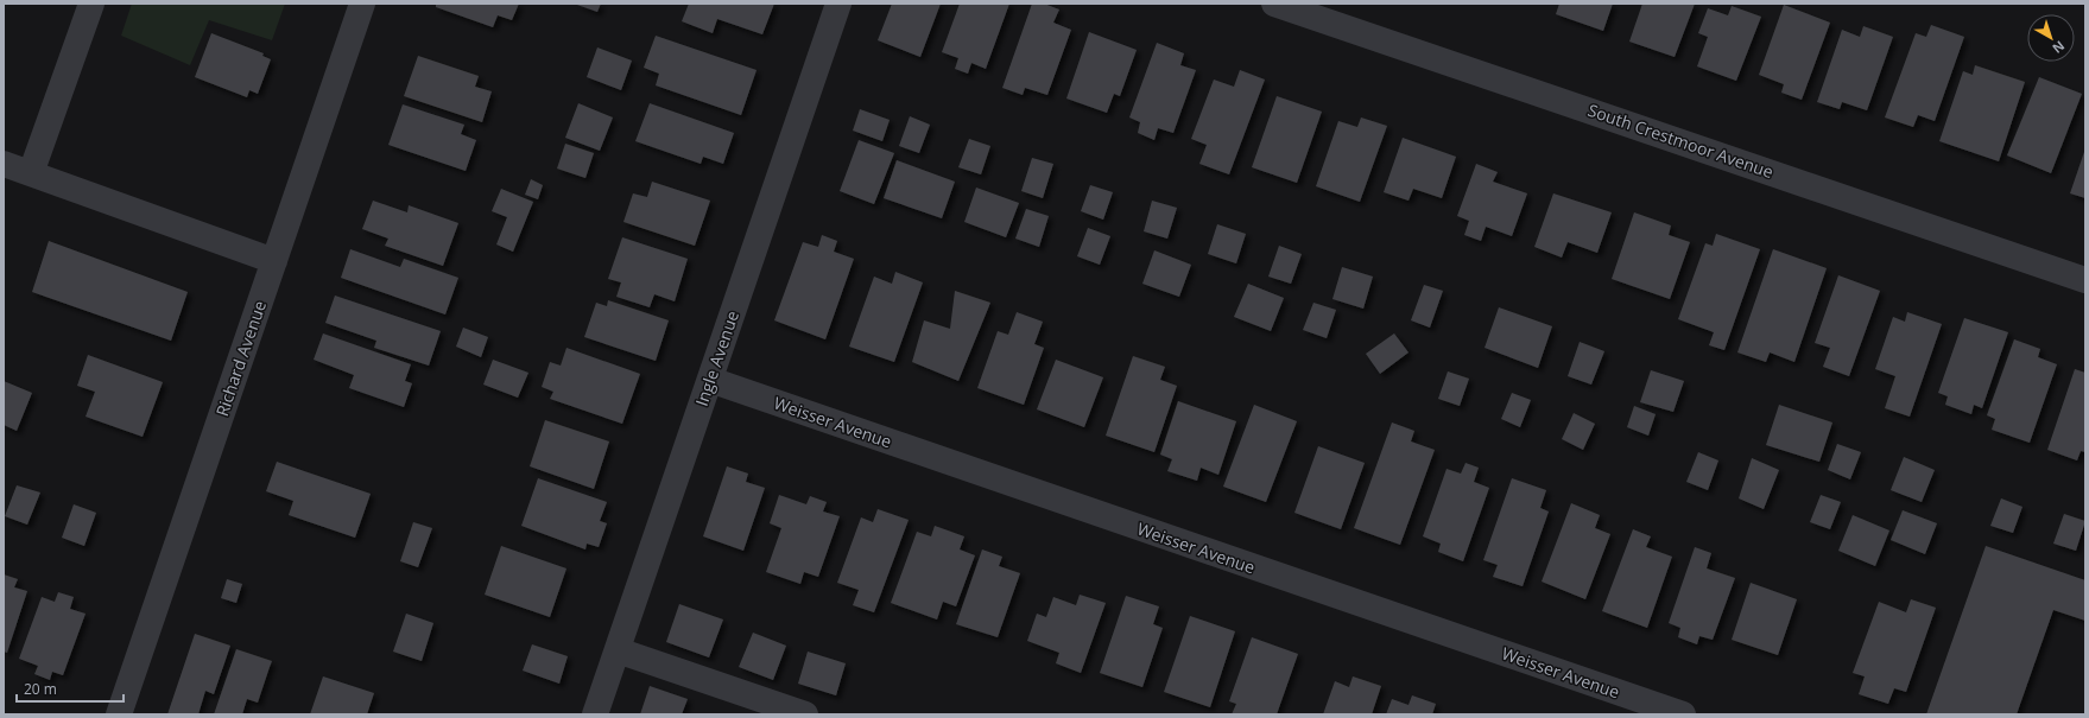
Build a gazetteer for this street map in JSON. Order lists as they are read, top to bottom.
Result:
{
  "streets": {
    "street": [
      "South Crestmoor Avenue",
      "Richard Avenue",
      "Ingle Avenue",
      "Weisser Avenue"
    ]
  },
  "crossings": [
    ["Ingle Avenue", "Weisser Avenue"]
  ],
  "scale_bar": "20 m",
  "north": "bottom right"
}
